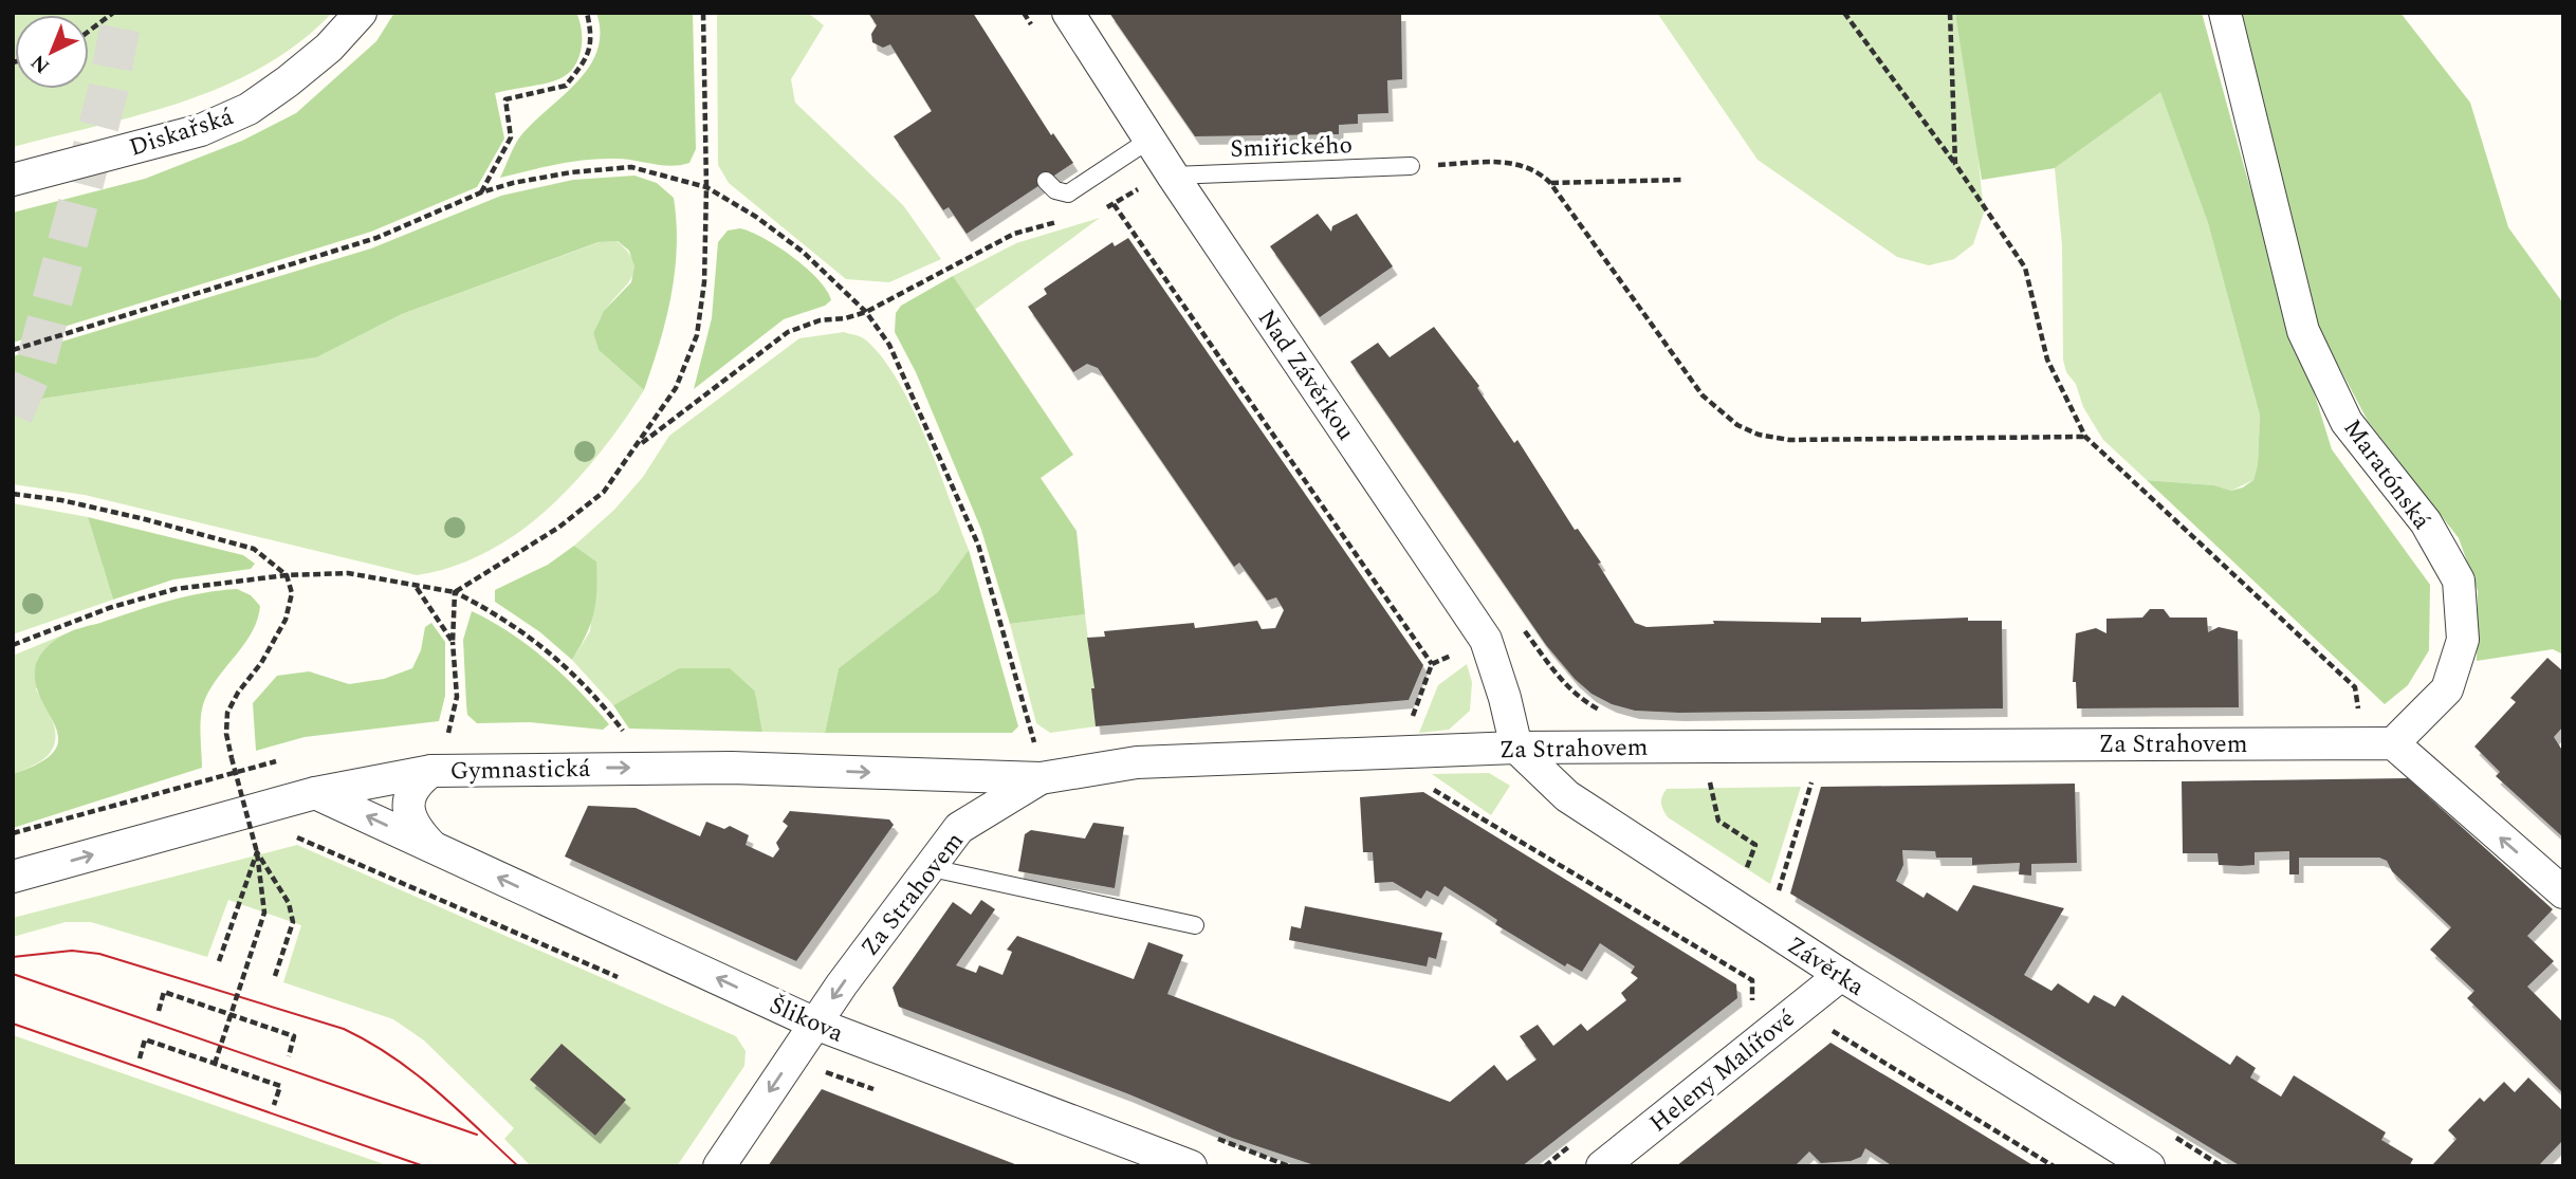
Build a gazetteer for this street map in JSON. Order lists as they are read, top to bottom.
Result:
{
  "streets": {
    "street": [
      "Diskařská",
      "Nad Závěrkou",
      "Maratónská",
      "Za Strahovem",
      "Gymnastická",
      "Závěrka",
      "Šlikova",
      "Heleny Malířové"
    ],
    "lane": ["Smiřického"]
  },
  "crossings": [
    ["Smiřického", "Nad Závěrkou"],
    ["Nad Závěrkou", "Za Strahovem"],
    ["Nad Závěrkou", "Závěrka"],
    ["Maratónská", "Za Strahovem"],
    ["Za Strahovem", "Gymnastická"],
    ["Za Strahovem", "Závěrka"],
    ["Za Strahovem", "Šlikova"],
    ["Gymnastická", "Šlikova"],
    ["Závěrka", "Heleny Malířové"]
  ],
  "one_way": ["Gymnastická", "Šlikova"],
  "north": "bottom left"
}
